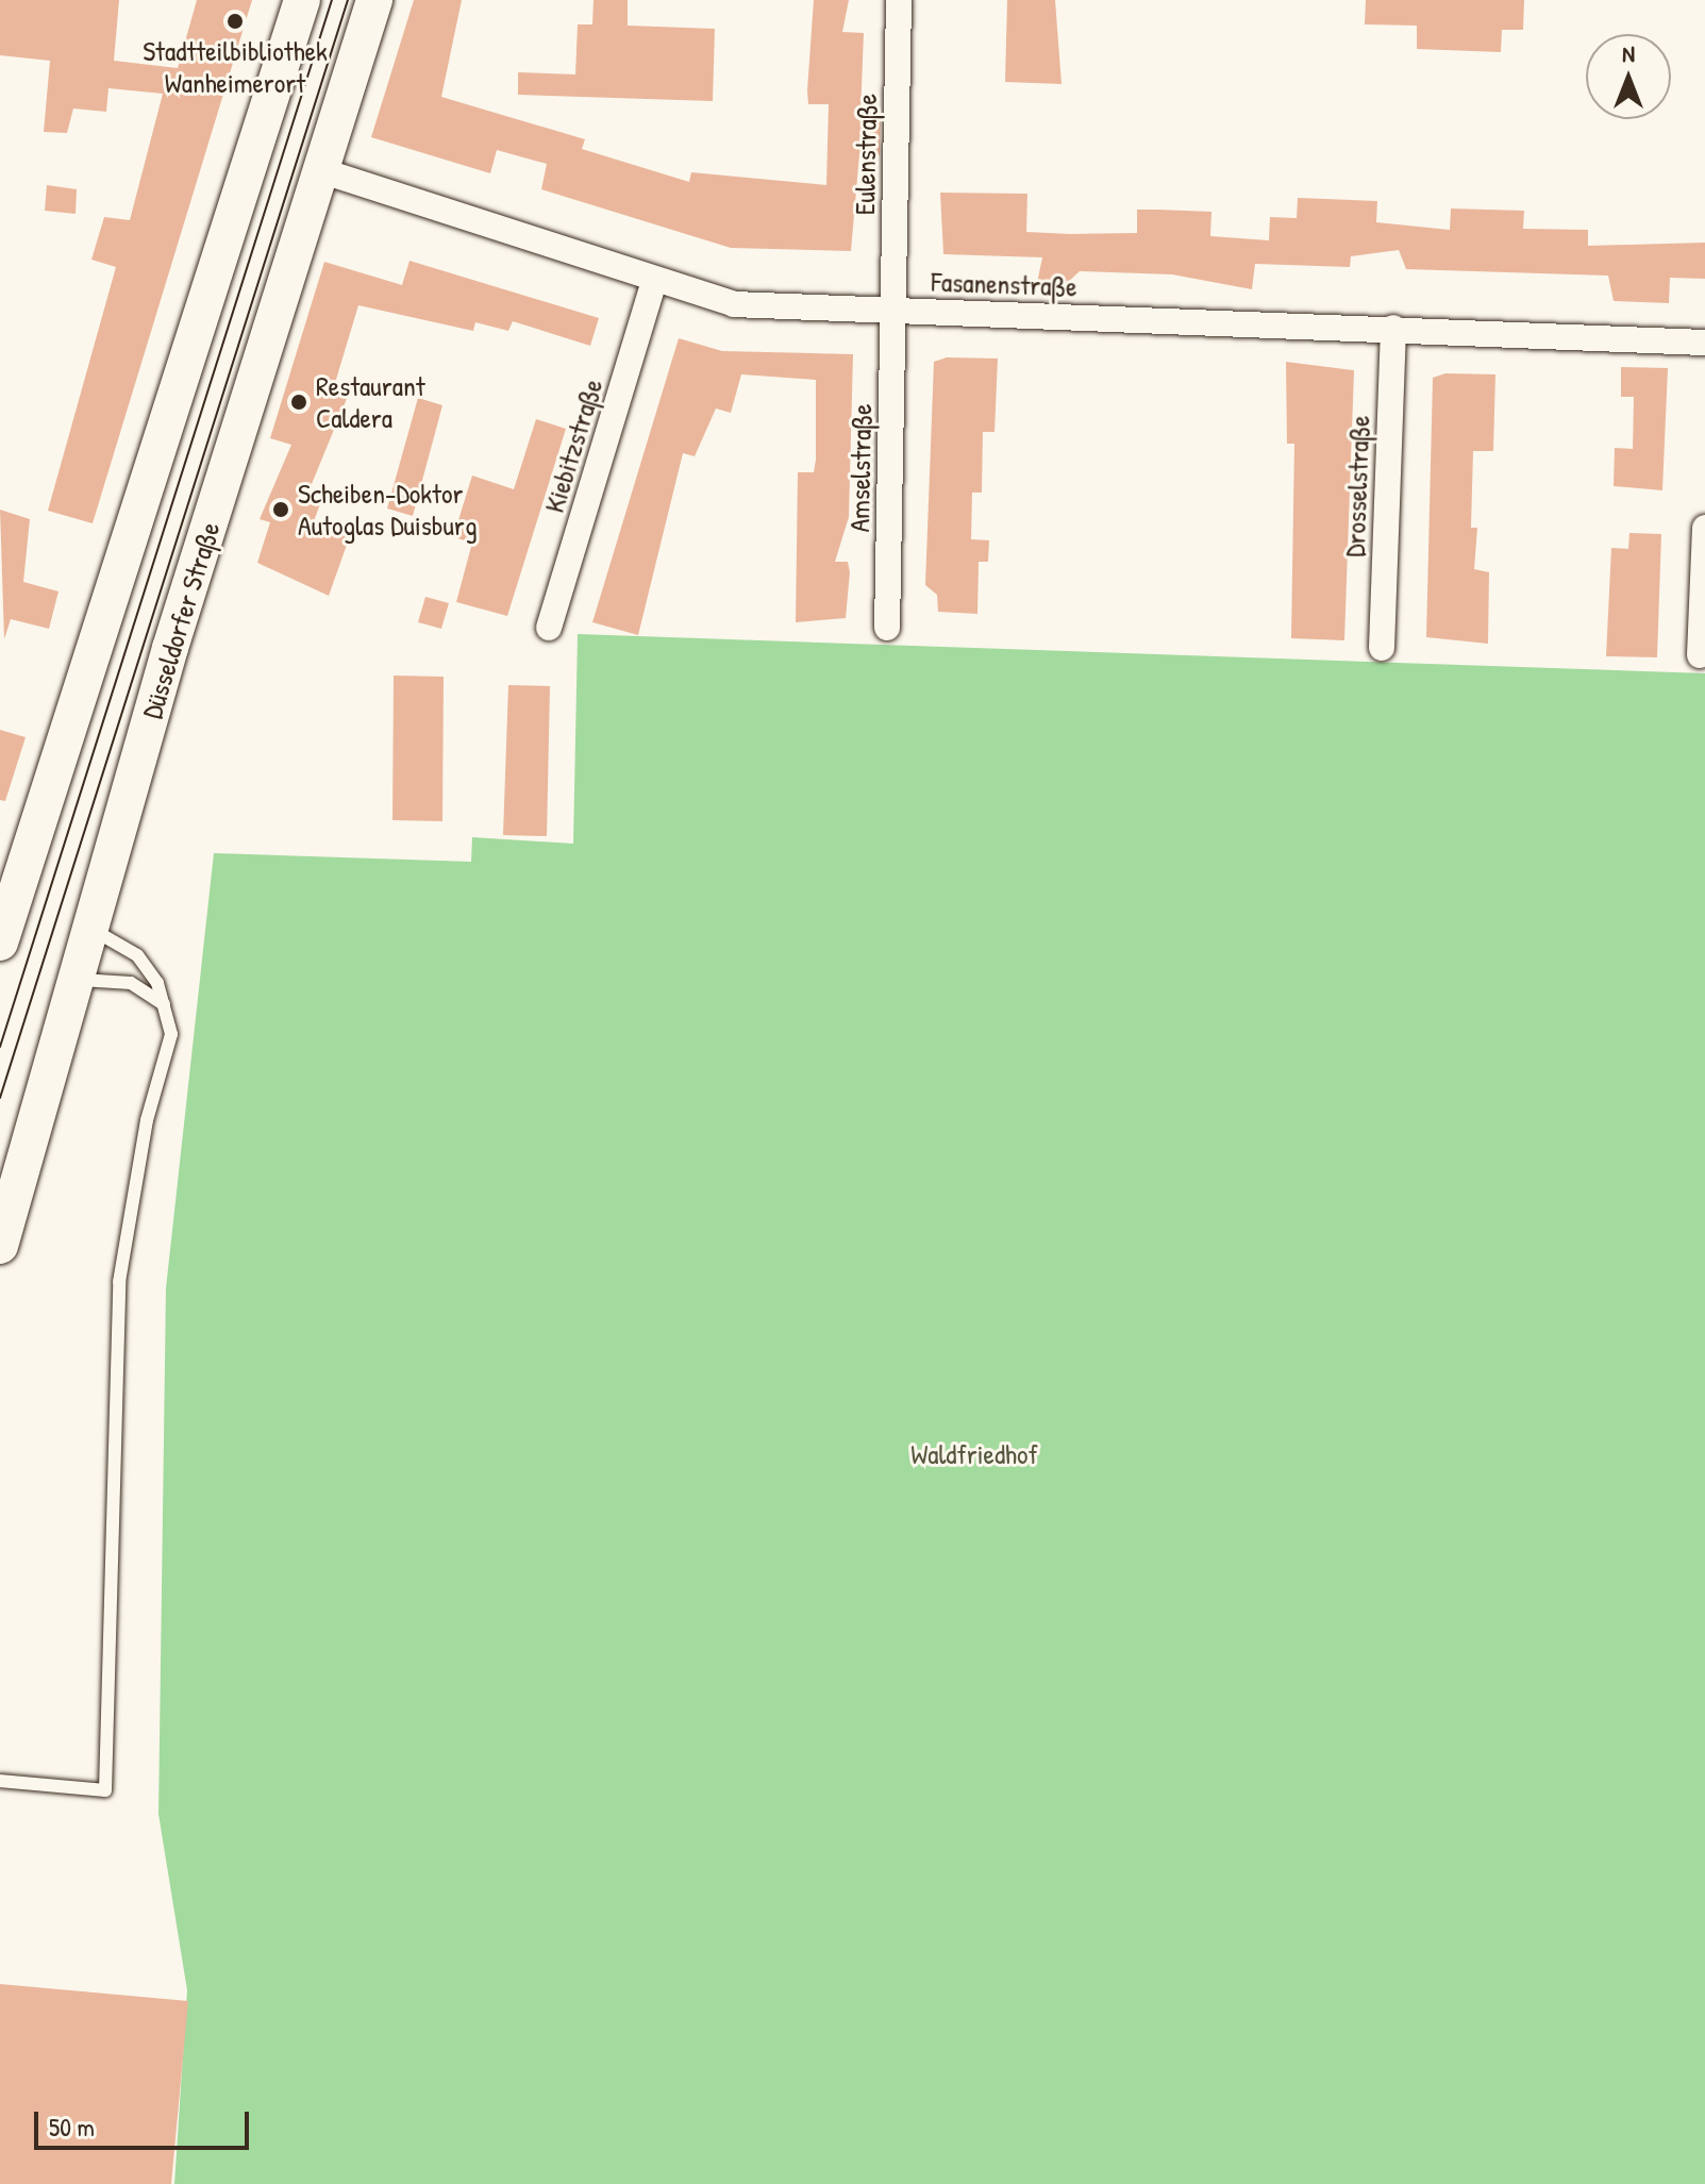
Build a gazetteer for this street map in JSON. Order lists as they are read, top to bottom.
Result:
{
  "streets": {
    "main road": ["Düsseldorfer Straße"],
    "street": [
      "Eulenstraße",
      "Fasanenstraße",
      "Kiebitzstraße",
      "Amselstraße",
      "Drosselstraße"
    ]
  },
  "crossings": [
    ["Eulenstraße", "Fasanenstraße"],
    ["Eulenstraße", "Amselstraße"],
    ["Fasanenstraße", "Kiebitzstraße"],
    ["Fasanenstraße", "Amselstraße"],
    ["Fasanenstraße", "Drosselstraße"],
    ["Fasanenstraße", "Düsseldorfer Straße"]
  ],
  "parks": ["Waldfriedhof"],
  "places": ["Stadtteilbibliothek Wanheimerort", "Restaurant Caldera", "Scheiben-Doktor Autoglas Duisburg"],
  "scale_bar": "50 m",
  "north": "top"
}
